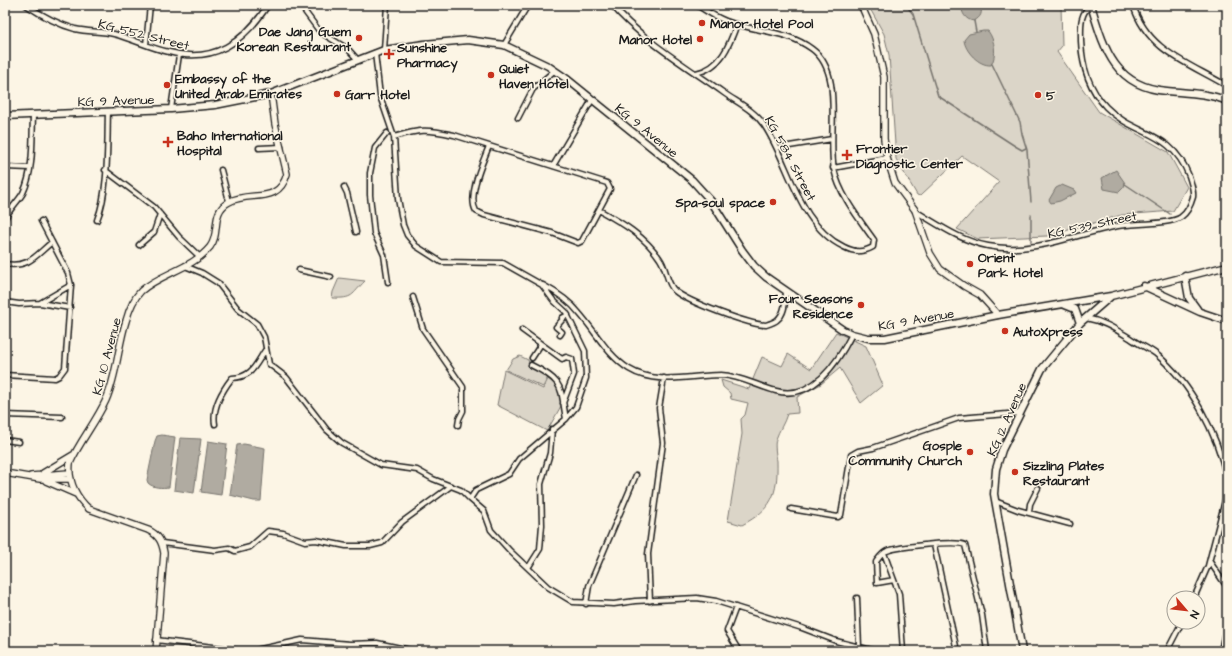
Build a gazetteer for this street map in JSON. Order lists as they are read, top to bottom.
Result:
{
  "streets": {
    "main road": ["KG 9 Avenue", "KG 12 Avenue"],
    "street": [
      "KG 552 Street",
      "KG 584 Street",
      "KG 539 Street",
      "KG 10 Avenue"
    ]
  },
  "crossings": [
    ["KG 9 Avenue", "KG 12 Avenue"]
  ],
  "places": {
    "other": [
      "Manor Hotel Pool",
      "Dae Jang Guem Korean Restaurant",
      "Manor Hotel",
      "Quiet Haven Hotel",
      "Embassy of the United Arab Emirates",
      "Garr Hotel",
      "5",
      "Spa-soul space",
      "Orient Park Hotel",
      "Four Seasons Residence",
      "AutoXpress",
      "Gosple Community Church",
      "Sizzling Plates Restaurant"
    ],
    "health": ["Sunshine Pharmacy", "Baho International Hospital", "Frontier Diagnostic Center"]
  },
  "north": "bottom right"
}
